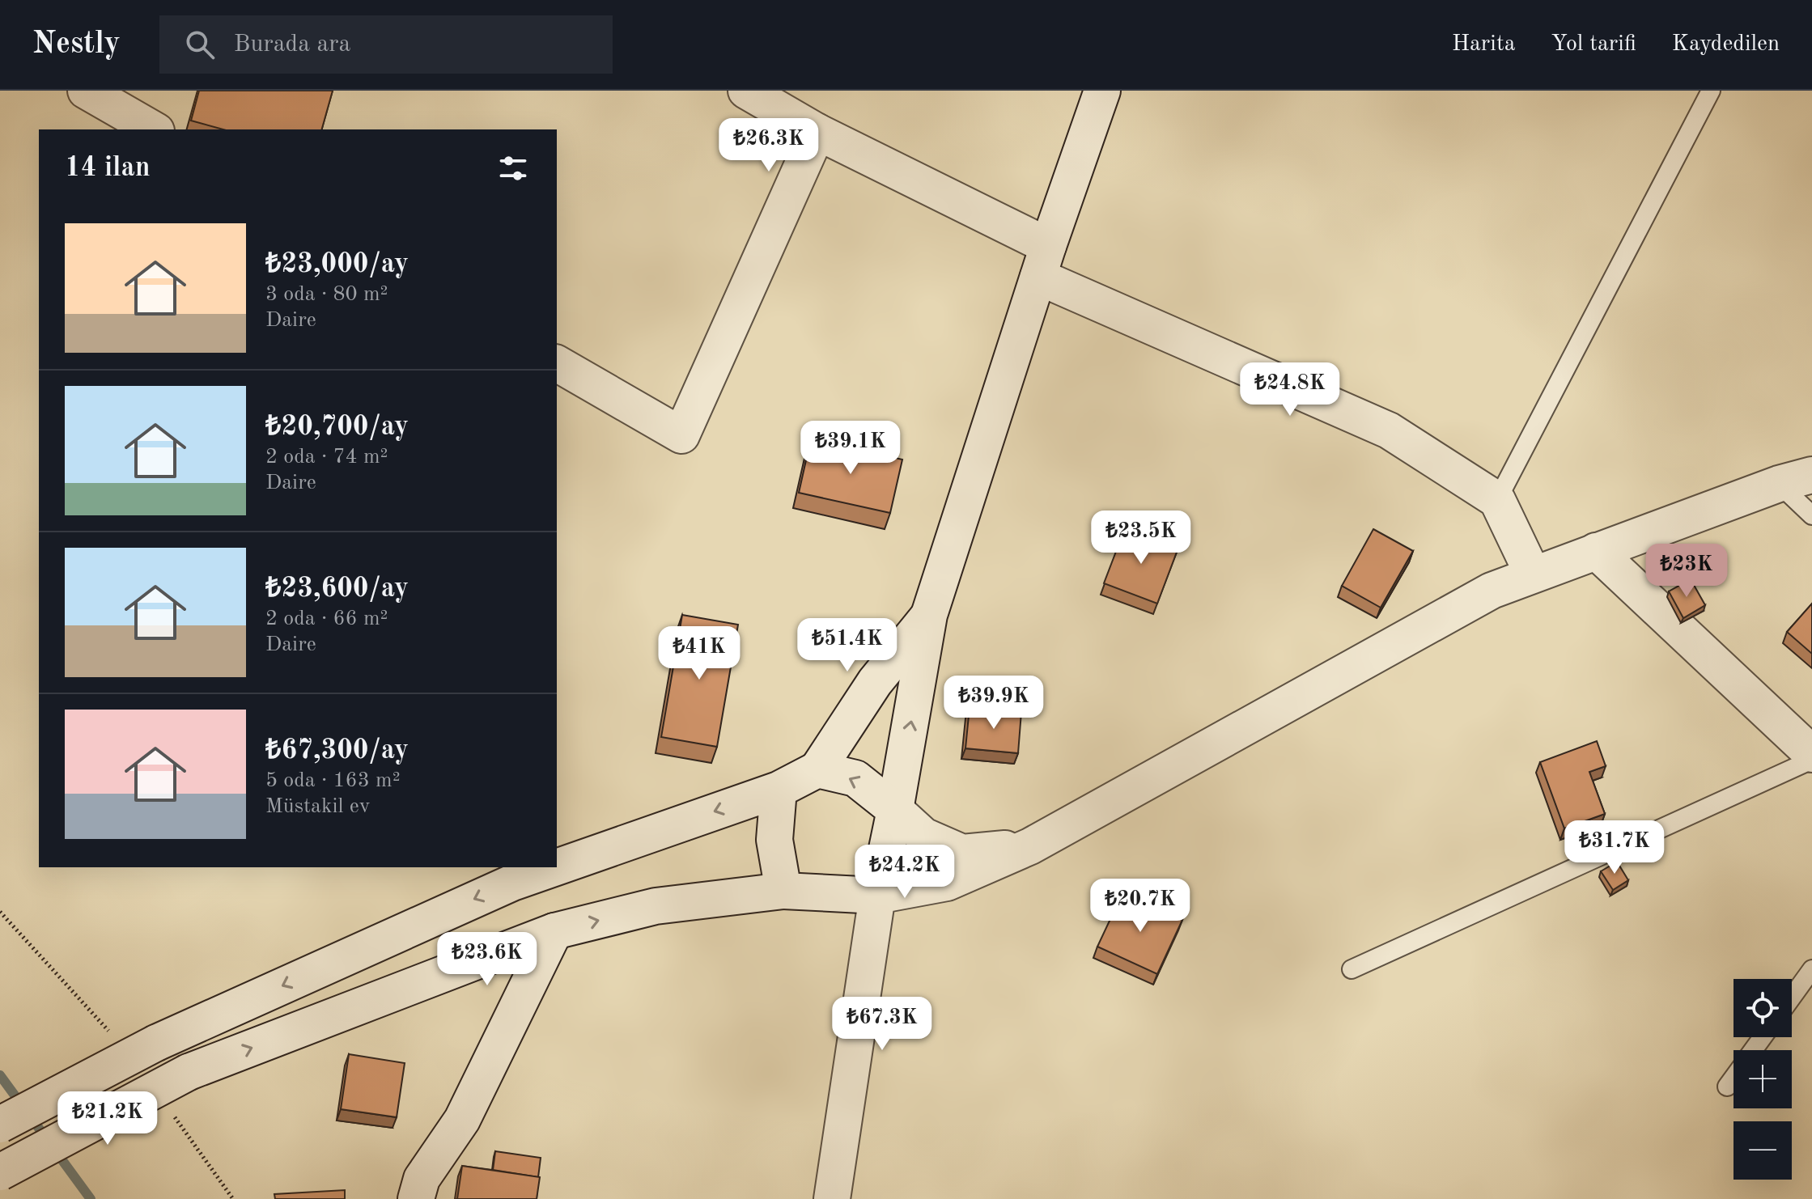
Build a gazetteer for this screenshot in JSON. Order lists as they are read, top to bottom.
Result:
{
  "page": {
    "header": "Nestly",
    "search": "Burada ara",
    "nav": ["Harita", "Yol tarifi", "Kaydedilen"],
    "price": [
      "₺26.3K",
      "₺24.8K",
      "₺39.1K",
      "₺23.5K",
      "₺23K",
      "₺51.4K",
      "₺41K",
      "₺39.9K",
      "₺31.7K",
      "₺24.2K",
      "₺20.7K",
      "₺23.6K",
      "₺67.3K",
      "₺21.2K"
    ],
    "heading": "14 ilan",
    "list": [
      {
        "name": "₺23,000/ay",
        "note": "3 oda · 80 m² · Daire"
      },
      {
        "name": "₺20,700/ay",
        "note": "2 oda · 74 m² · Daire"
      },
      {
        "name": "₺23,600/ay",
        "note": "2 oda · 66 m² · Daire"
      },
      {
        "name": "₺67,300/ay",
        "note": "5 oda · 163 m² · Müstakil ev"
      }
    ],
    "map_buttons": ["+", "−"]
  }
}
